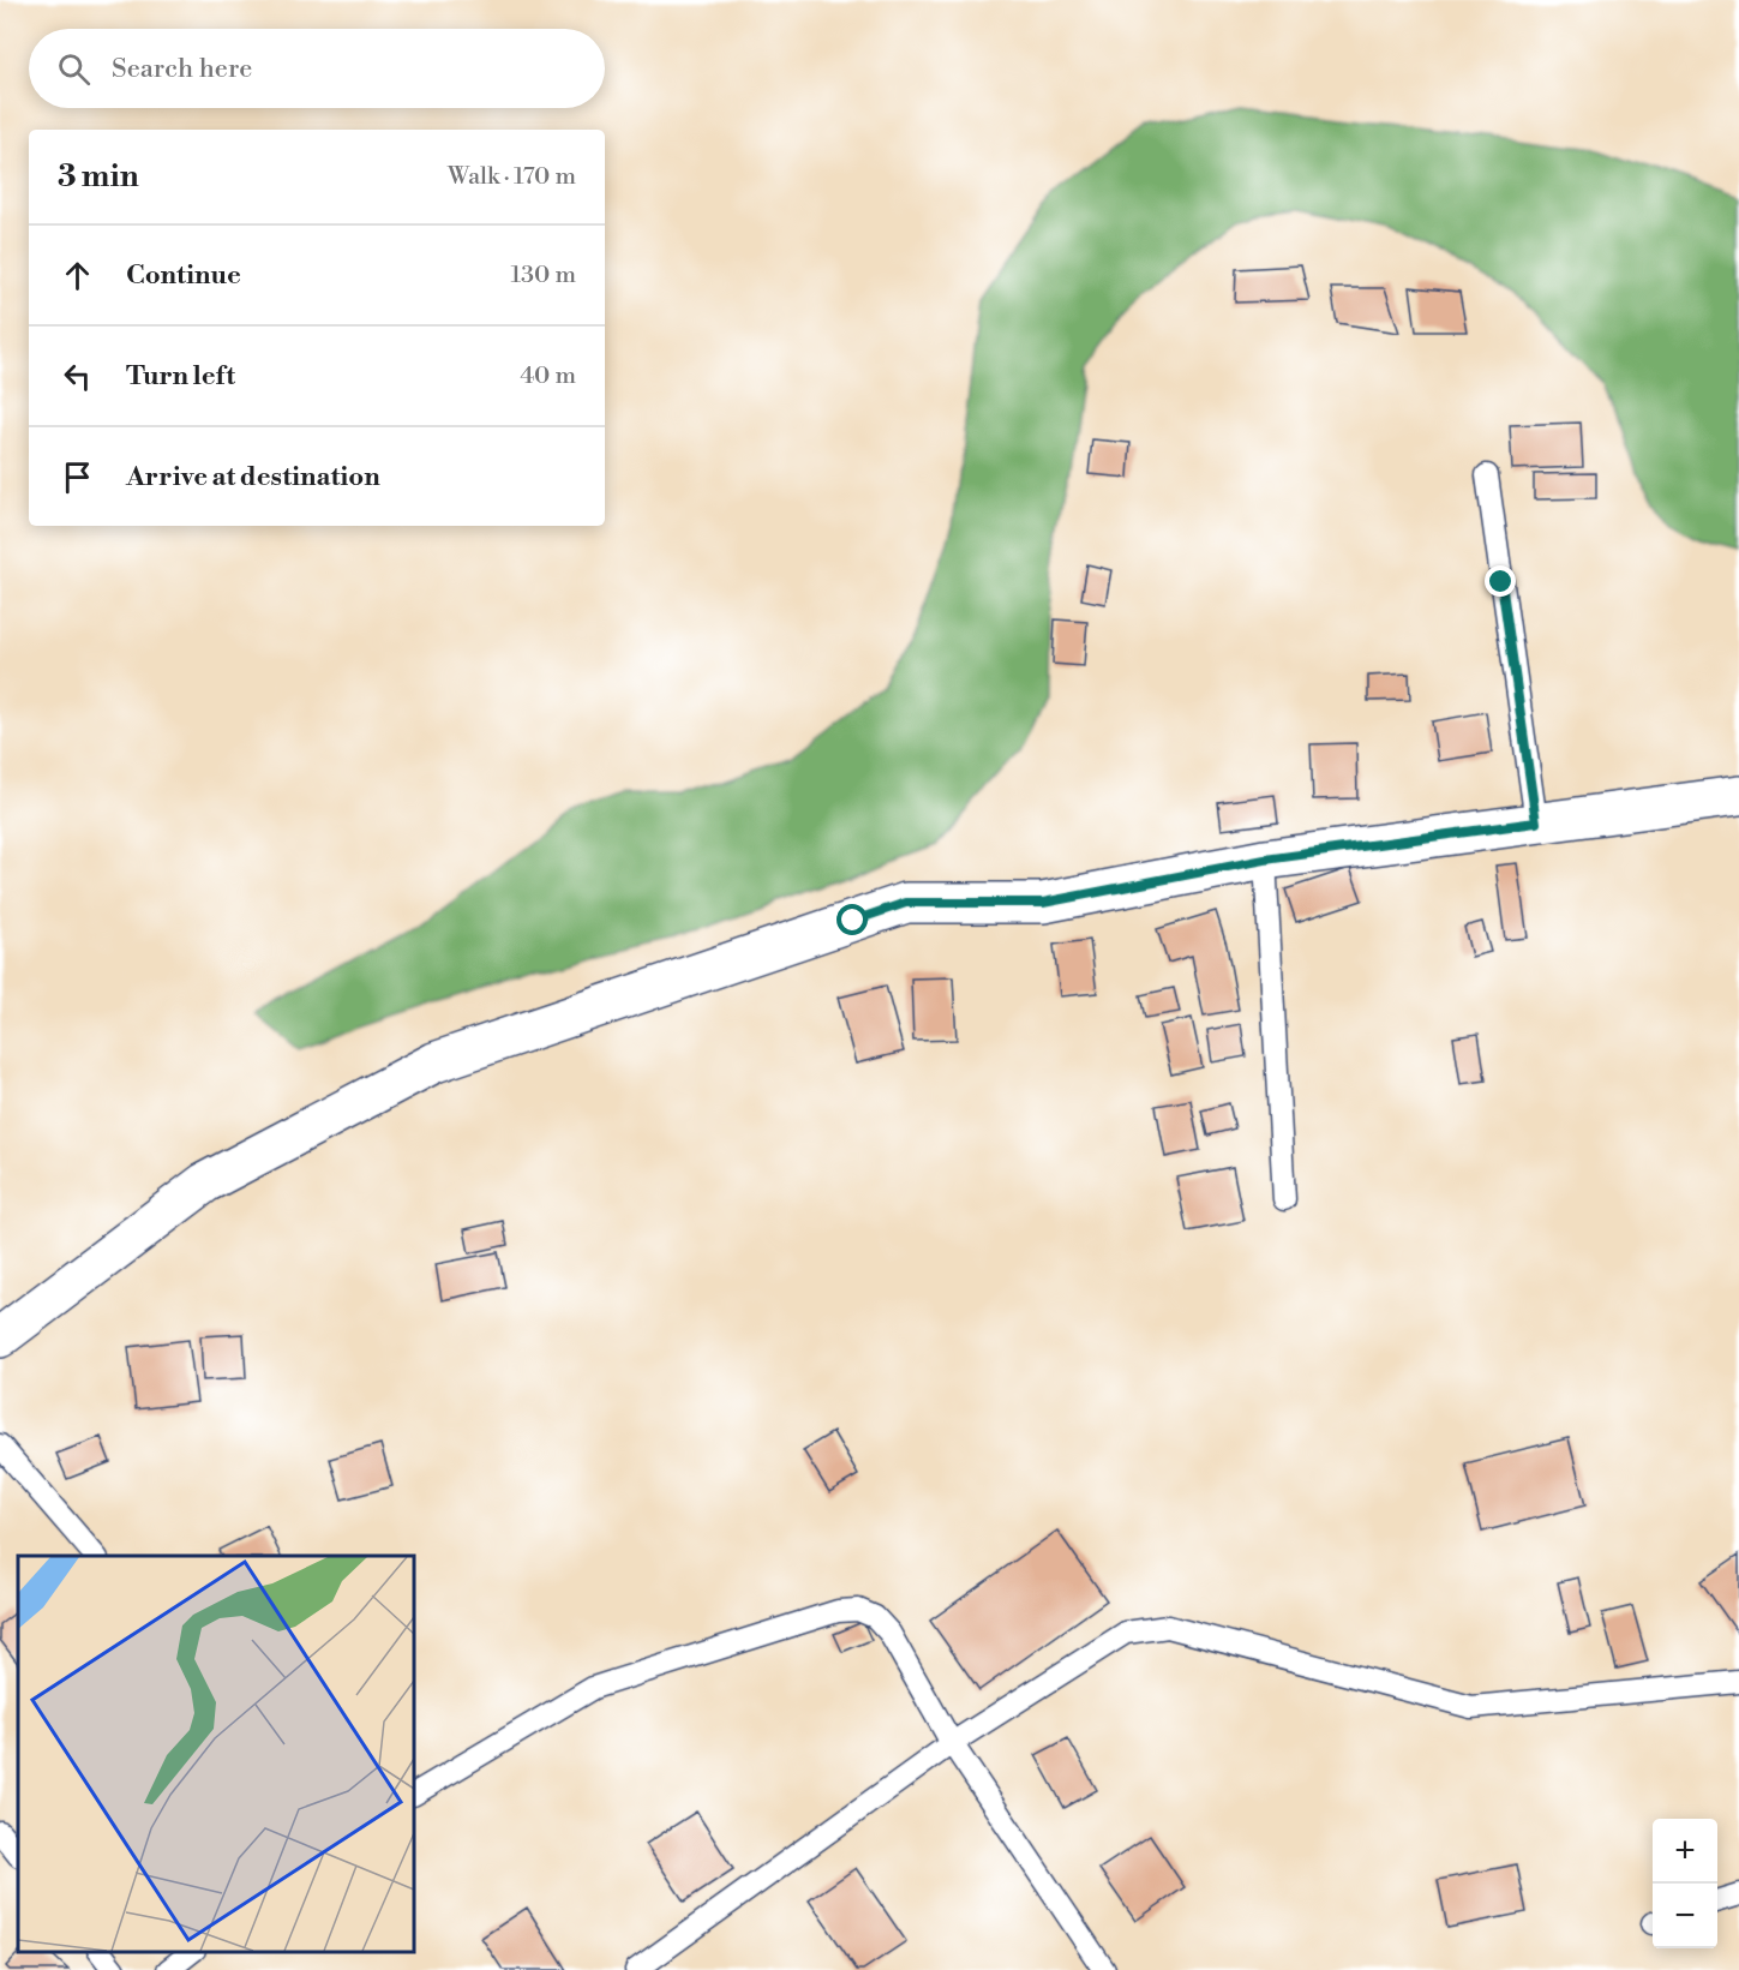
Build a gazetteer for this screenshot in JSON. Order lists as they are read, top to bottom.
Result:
{
  "page": {
    "search": "Search here",
    "heading": ["3 min", "Walk · 170 m"],
    "list": [
      ["Continue", "130 m"],
      ["Turn left", "40 m"],
      "Arrive at destination"
    ],
    "map_buttons": ["+", "−"]
  }
}
